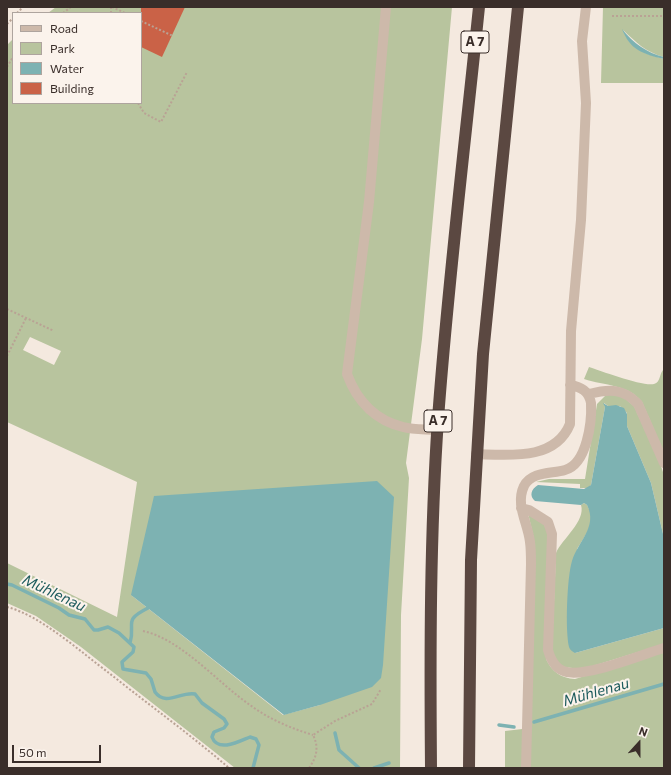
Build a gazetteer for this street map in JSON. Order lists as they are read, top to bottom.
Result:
{
  "streets": {
    "highway": ["A 7"]
  },
  "water": ["Mühlenau"],
  "legend": [
    "Road",
    "Park",
    "Water",
    "Building"
  ],
  "scale_bar": "50 m",
  "north": "top"
}
